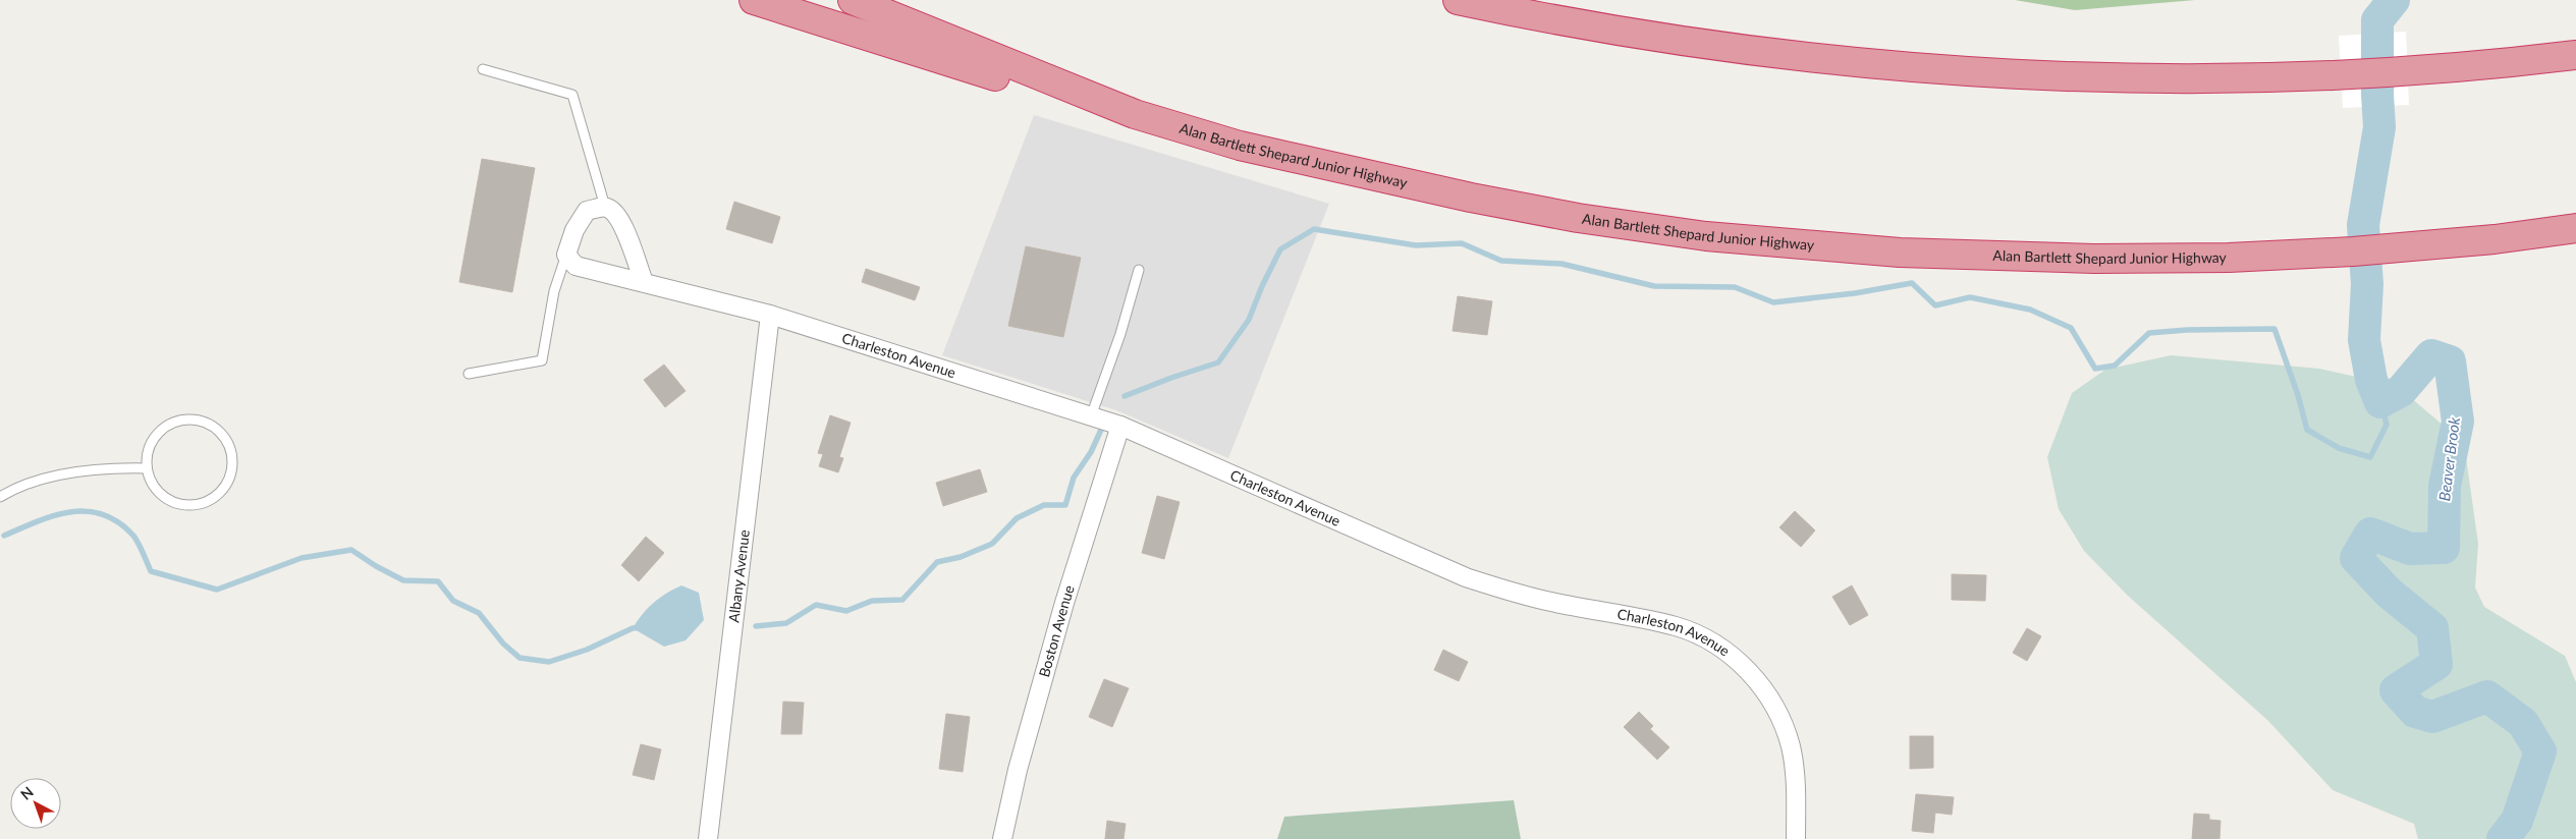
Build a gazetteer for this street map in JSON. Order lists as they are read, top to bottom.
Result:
{
  "streets": {
    "highway": ["Alan Bartlett Shepard Junior Highway"],
    "street": ["Charleston Avenue", "Albany Avenue", "Boston Avenue"]
  },
  "crossings": [
    ["Charleston Avenue", "Albany Avenue"],
    ["Charleston Avenue", "Boston Avenue"]
  ],
  "water": ["Beaver Brook"],
  "north": "top left"
}
